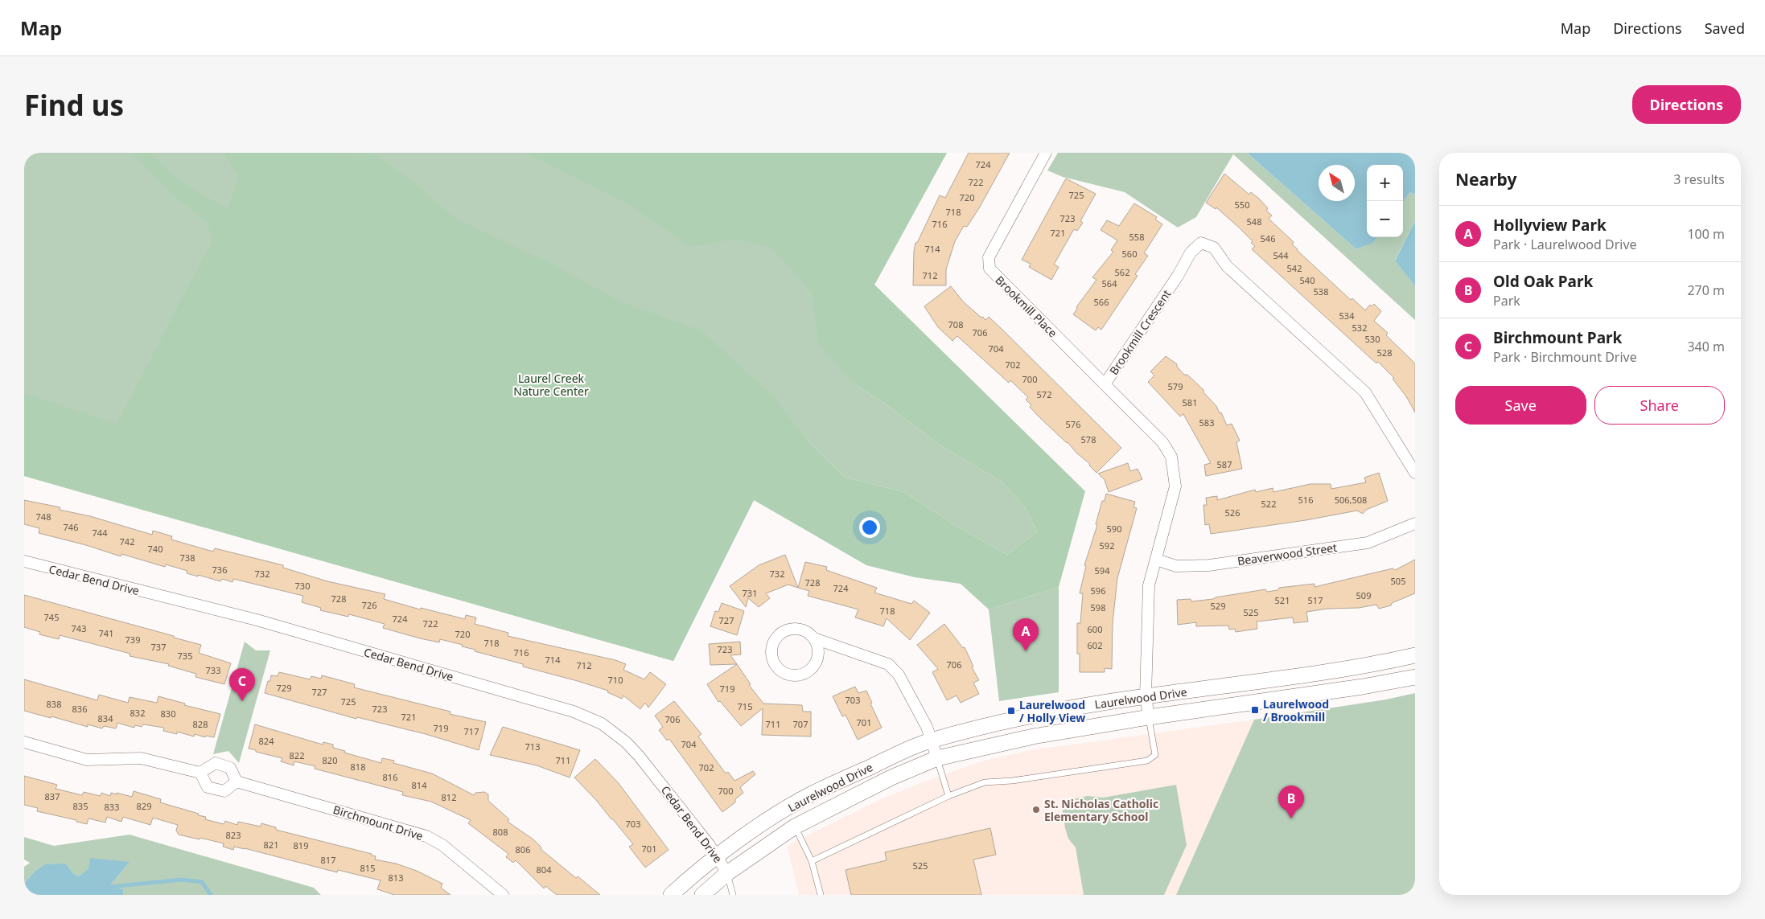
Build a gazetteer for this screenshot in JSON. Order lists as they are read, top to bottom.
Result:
{
  "streets": {
    "street": [
      "Brookmill Place",
      "Brookmill Crescent",
      "Beaverwood Street",
      "Cedar Bend Drive",
      "Laurelwood Drive",
      "Birchmount Drive"
    ]
  },
  "crossings": [
    ["Brookmill Place", "Brookmill Crescent"],
    ["Brookmill Crescent", "Beaverwood Street"],
    ["Brookmill Crescent", "Laurelwood Drive"],
    ["Cedar Bend Drive", "Laurelwood Drive"]
  ],
  "parks": ["Laurel Creek Nature Center"],
  "places": {
    "transit": ["Laurelwood / Brookmill", "Laurelwood / Holly View"],
    "other": ["St. Nicholas Catholic Elementary School"]
  },
  "house_numbers": [
    "724",
    "722",
    "725",
    "720",
    "550",
    "718",
    "723",
    "548",
    "716",
    "721",
    "558",
    "546",
    "714",
    "560",
    "544",
    "542",
    "562",
    "712",
    "540",
    "564",
    "538",
    "566",
    "534",
    "708",
    "532",
    "706",
    "530",
    "704",
    "528",
    "702",
    "700",
    "579",
    "572",
    "581",
    "583",
    "576",
    "578",
    "587",
    "516",
    "506,508",
    "522",
    "526",
    "748",
    "746",
    "590",
    "744",
    "742",
    "592",
    "740",
    "738",
    "736",
    "594",
    "732",
    "732",
    "505",
    "728",
    "730",
    "724",
    "596",
    "731",
    "509",
    "728",
    "521",
    "517",
    "726",
    "529",
    "598",
    "718",
    "525",
    "745",
    "724",
    "727",
    "722",
    "743",
    "600",
    "741",
    "720",
    "739",
    "718",
    "602",
    "737",
    "723",
    "716",
    "735",
    "714",
    "706",
    "712",
    "733",
    "710",
    "729",
    "719",
    "727",
    "703",
    "725",
    "838",
    "715",
    "836",
    "723",
    "832",
    "830",
    "721",
    "834",
    "706",
    "701",
    "828",
    "711",
    "707",
    "719",
    "717",
    "824",
    "704",
    "713",
    "822",
    "820",
    "711",
    "818",
    "702",
    "816",
    "814",
    "700",
    "837",
    "812",
    "835",
    "829",
    "833",
    "703",
    "808",
    "823",
    "821",
    "819",
    "701",
    "806",
    "817",
    "525",
    "815",
    "804",
    "813"
  ],
  "north": "top left",
  "page": {
    "header": "Map",
    "nav": ["Map", "Directions", "Saved"],
    "buttons": [
      "Directions",
      ["Save", "Share"]
    ],
    "title": "Find us",
    "heading": ["Nearby", "3 results"],
    "map_buttons": ["+", "−"],
    "list": [
      {
        "mark": "A",
        "name": "Hollyview Park",
        "note": "Park · Laurelwood Drive",
        "value": "100 m"
      },
      {
        "mark": "B",
        "name": "Old Oak Park",
        "note": "Park",
        "value": "270 m"
      },
      {
        "mark": "C",
        "name": "Birchmount Park",
        "note": "Park · Birchmount Drive",
        "value": "340 m"
      }
    ],
    "pins": ["A", "C", "B"]
  }
}
